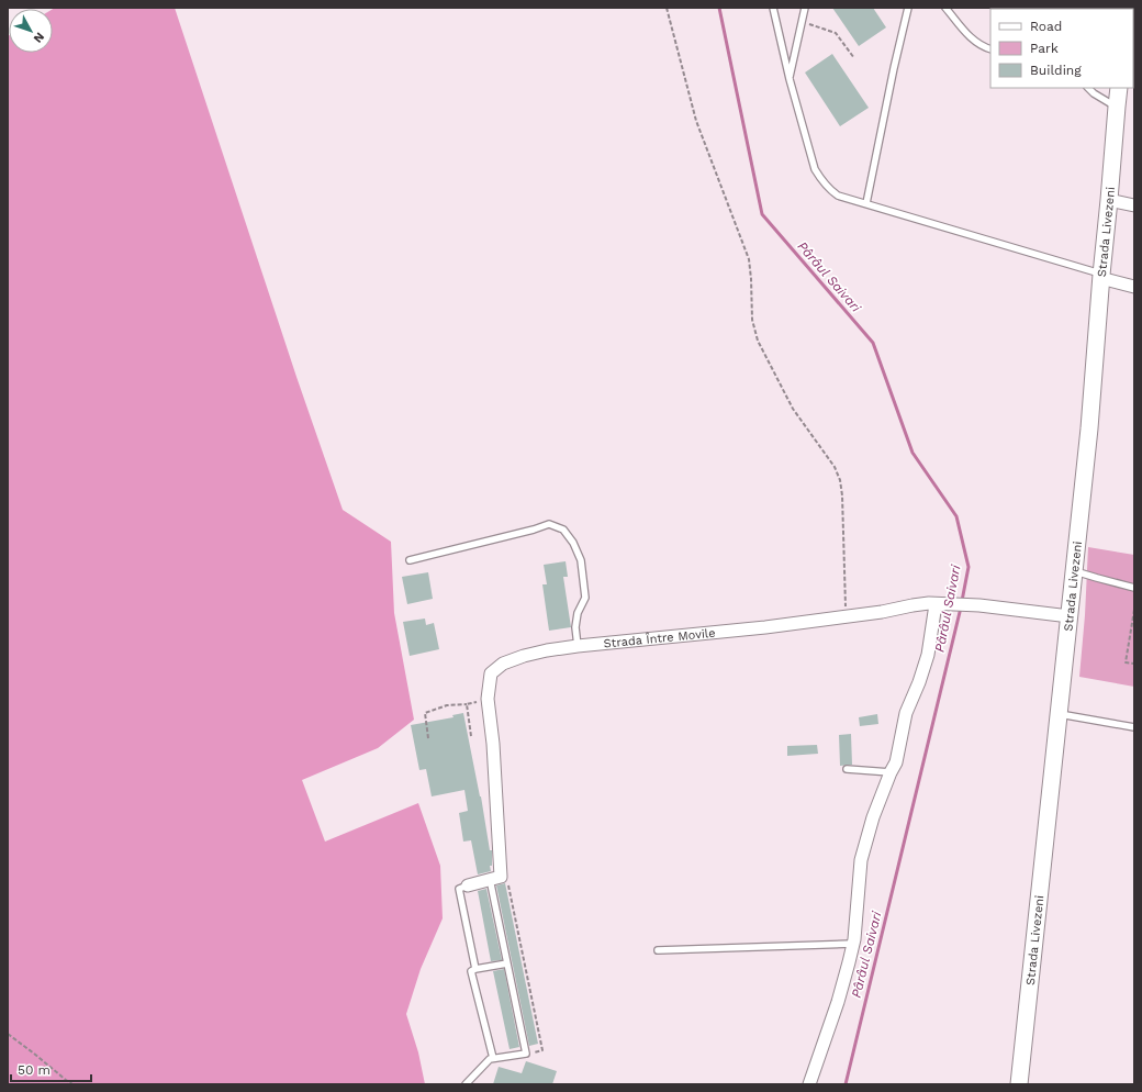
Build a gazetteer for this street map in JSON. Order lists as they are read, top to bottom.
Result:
{
  "streets": {
    "main road": ["Strada Livezeni"],
    "street": ["Strada Între Movile"]
  },
  "crossings": [
    ["Strada Livezeni", "Strada Între Movile"]
  ],
  "water": ["Pârâul Saivari"],
  "legend": ["Road", "Park", "Building"],
  "scale_bar": "50 m",
  "north": "bottom right"
}
